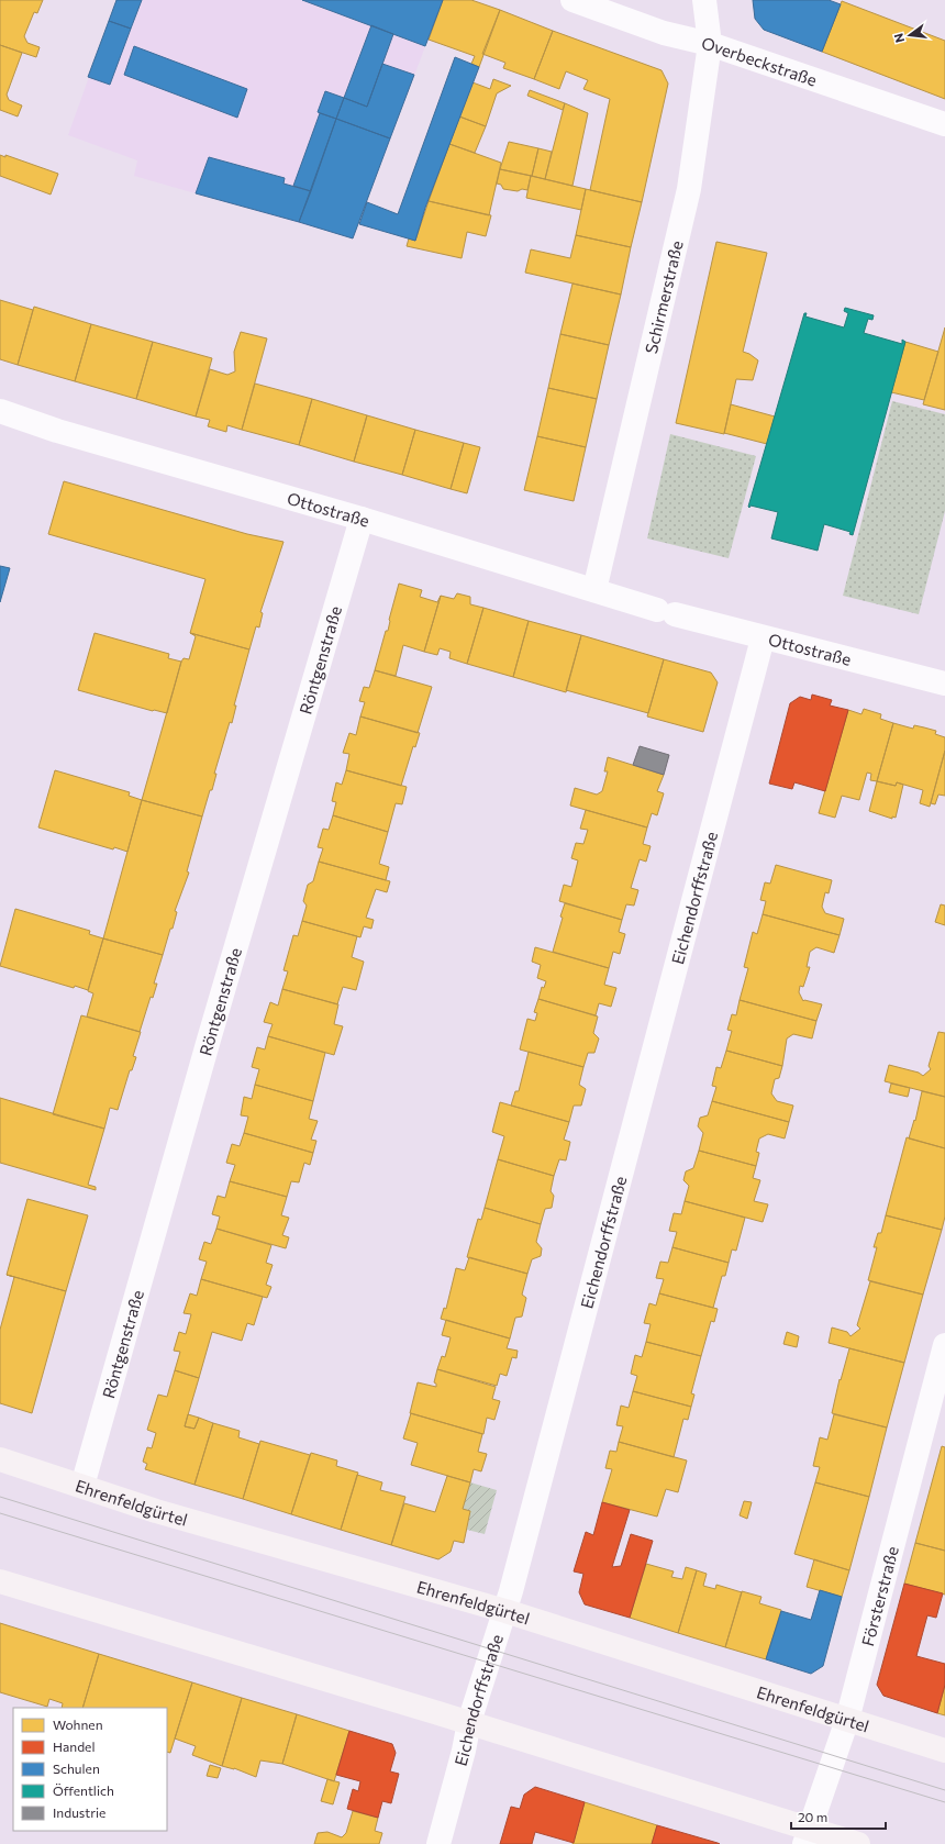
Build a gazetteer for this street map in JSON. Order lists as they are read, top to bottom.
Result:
{
  "streets": {
    "main road": ["Ehrenfeldgürtel"],
    "street": [
      "Overbeckstraße",
      "Schirmerstraße",
      "Ottostraße",
      "Röntgenstraße",
      "Eichendorffstraße",
      "Försterstraße"
    ]
  },
  "crossings": [
    ["Overbeckstraße", "Schirmerstraße"],
    ["Schirmerstraße", "Ottostraße"],
    ["Ottostraße", "Röntgenstraße"],
    ["Ottostraße", "Eichendorffstraße"],
    ["Röntgenstraße", "Ehrenfeldgürtel"],
    ["Eichendorffstraße", "Ehrenfeldgürtel"],
    ["Ehrenfeldgürtel", "Försterstraße"]
  ],
  "legend": [
    "Wohnen",
    "Handel",
    "Schulen",
    "Öffentlich",
    "Industrie"
  ],
  "scale_bar": "20 m",
  "north": "left"
}
